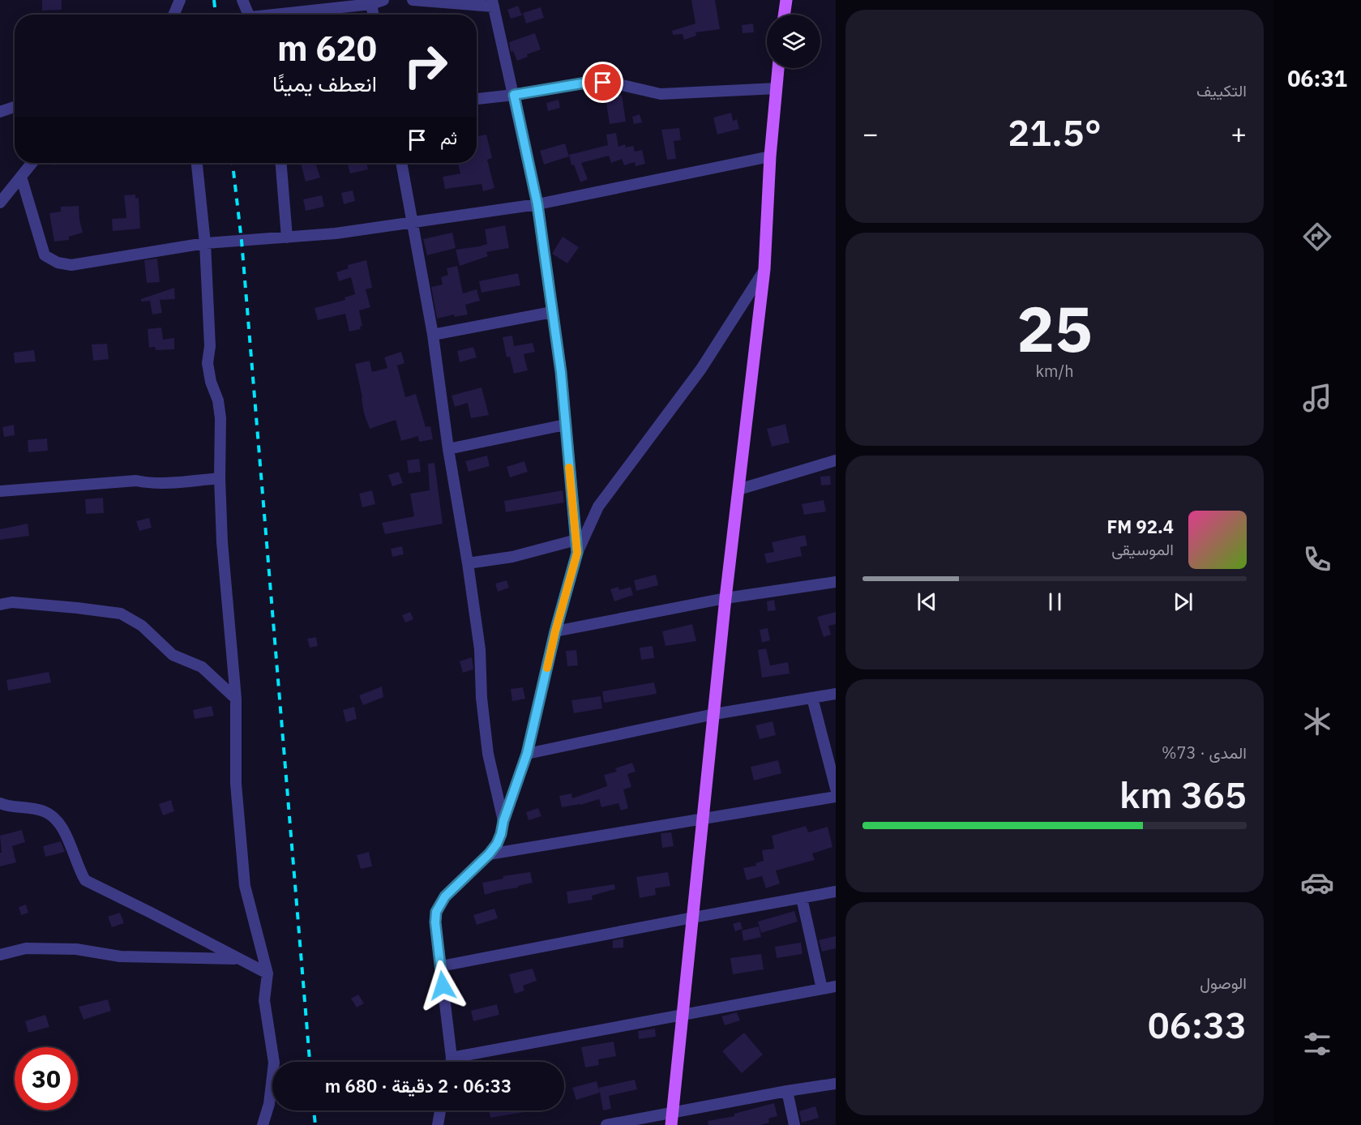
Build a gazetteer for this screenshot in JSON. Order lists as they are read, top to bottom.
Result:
{
  "page": {
    "tabs": "06:31",
    "tile": [
      "التكييف",
      ["25", "km/h"],
      ["المدى · 73%", "365 km"],
      ["الوصول", "06:33"]
    ],
    "turn": ["620 m", "انعطف يمينًا"],
    "heat": ["−", "21.5°", "+"],
    "then": "ثم",
    "song": ["92.4 FM", "الموسيقى"],
    "limit": "30",
    "trip": "06:33 · 2 دقيقة · 680 m"
  }
}
